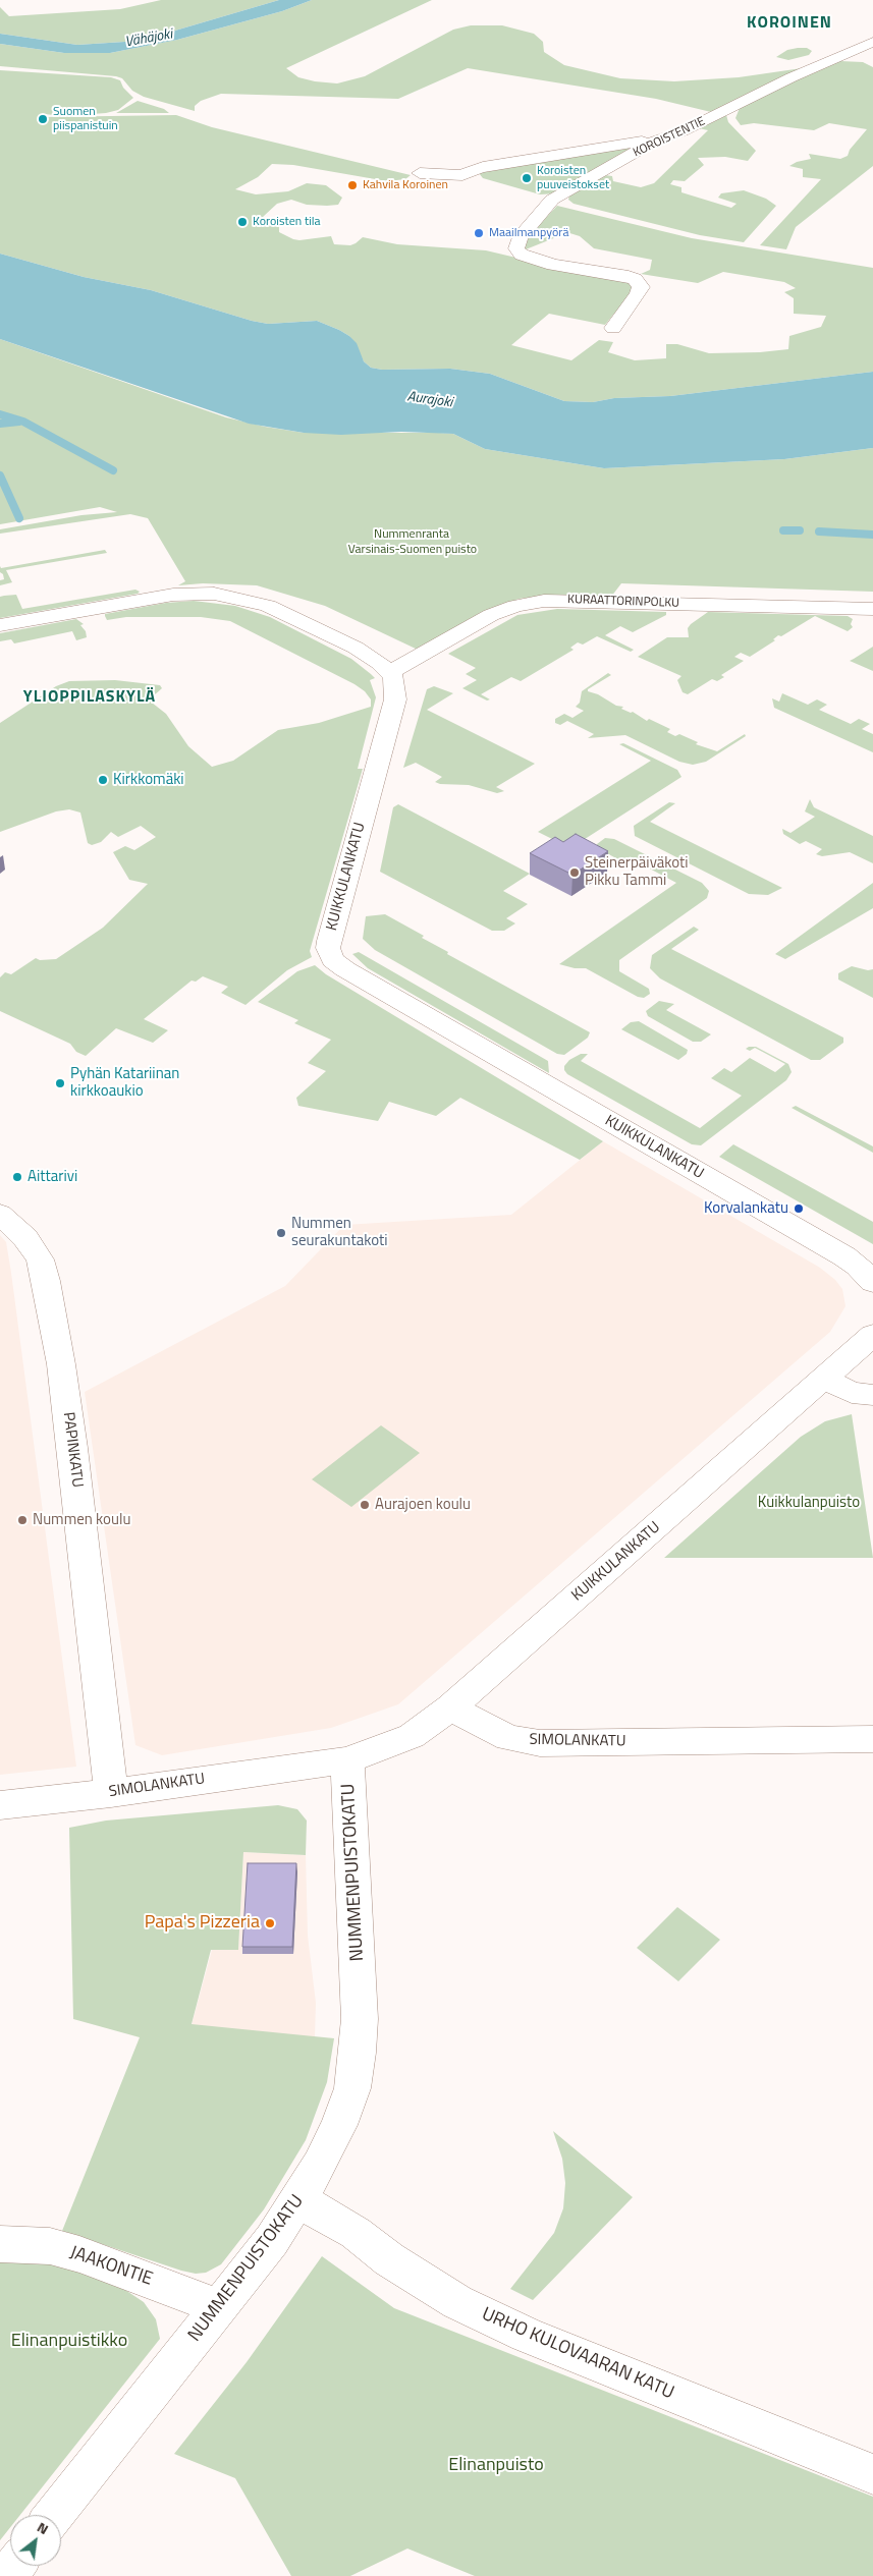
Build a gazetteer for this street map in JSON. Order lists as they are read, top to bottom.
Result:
{
  "streets": {
    "street": [
      "KOROISTENTIE",
      "KURAATTORINPOLKU",
      "KUIKKULANKATU",
      "PAPINKATU",
      "SIMOLANKATU",
      "NUMMENPUISTOKATU",
      "JAAKONTIE",
      "URHO KULOVAARAN KATU"
    ]
  },
  "crossings": [
    ["KURAATTORINPOLKU", "KUIKKULANKATU"],
    ["KUIKKULANKATU", "SIMOLANKATU"],
    ["PAPINKATU", "SIMOLANKATU"],
    ["SIMOLANKATU", "NUMMENPUISTOKATU"],
    ["NUMMENPUISTOKATU", "JAAKONTIE"],
    ["NUMMENPUISTOKATU", "URHO KULOVAARAN KATU"]
  ],
  "districts": ["KOROINEN", "YLIOPPILASKYLÄ"],
  "water": ["Vähäjoki", "Aurajoki"],
  "parks": [
    "Nummenranta",
    "Varsinais-Suomen puisto",
    "Kuikkulanpuisto",
    "Elinanpuistikko",
    "Elinanpuisto"
  ],
  "places": [
    "Suomen piispanistuin",
    "Koroisten puuveistokset",
    "Kahvila Koroinen",
    "Koroisten tila",
    "Maailmanpyörä",
    "Kirkkomäki",
    "Steinerpäiväkoti Pikku Tammi",
    "Pyhän Katariinan kirkkoaukio",
    "Aittarivi",
    "Korvalankatu",
    "Nummen seurakuntakoti",
    "Aurajoen koulu",
    "Nummen koulu",
    "Papa's Pizzeria"
  ],
  "north": "top right"
}
